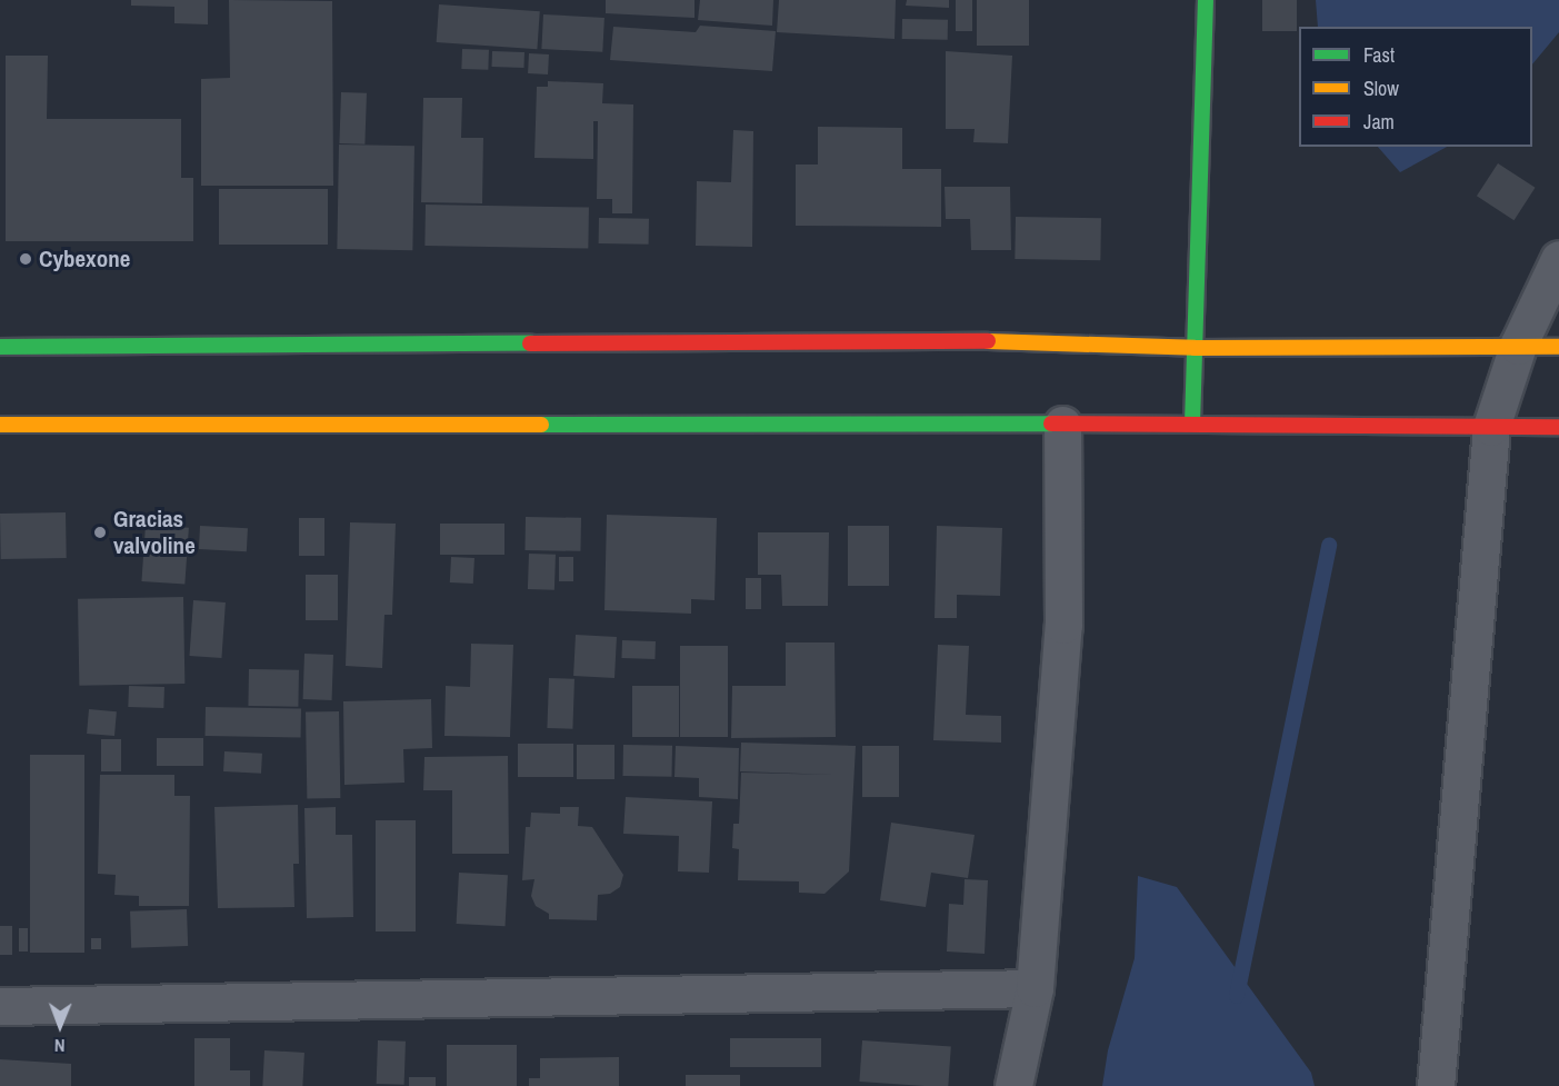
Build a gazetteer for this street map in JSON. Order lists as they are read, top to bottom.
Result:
{
  "places": ["Cybexone", "Gracias valvoline"],
  "legend": ["Fast", "Slow", "Jam"],
  "north": "bottom"
}
